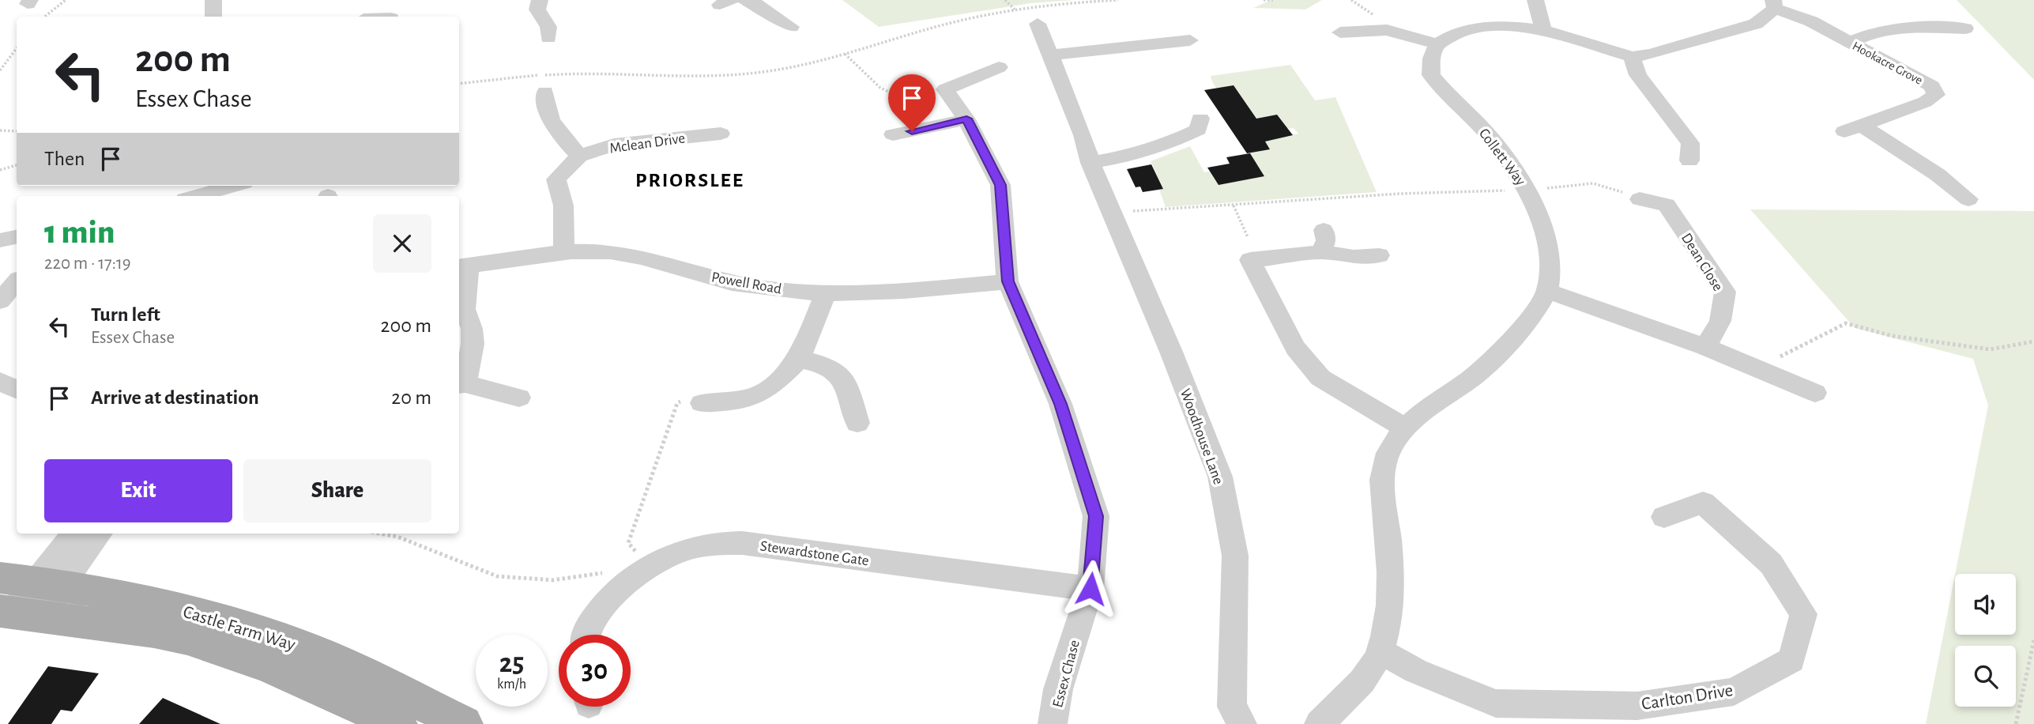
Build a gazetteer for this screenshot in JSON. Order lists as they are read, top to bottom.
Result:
{
  "streets": {
    "main road": ["Castle Farm Way"],
    "street": [
      "Hookacre Grove",
      "Mclean Drive",
      "Collett Way",
      "Dean Close",
      "Powell Road",
      "Woodhouse Lane",
      "Stewardstone Gate",
      "Essex Chase",
      "Carlton Drive"
    ]
  },
  "crossings": [
    ["Mclean Drive", "Powell Road"],
    ["Powell Road", "Essex Chase"],
    ["Stewardstone Gate", "Essex Chase"]
  ],
  "districts": ["PRIORSLEE"],
  "page": {
    "turn": ["200 m", "Essex Chase"],
    "then": "Then",
    "heading": ["1 min", "220 m · 17:19"],
    "list": [
      {
        "name": "Turn left",
        "note": "Essex Chase",
        "value": "200 m"
      },
      {
        "name": "Arrive at destination",
        "value": "20 m"
      }
    ],
    "buttons": ["Exit", "Share"],
    "speed": "25 km/h",
    "limit": "30"
  }
}
